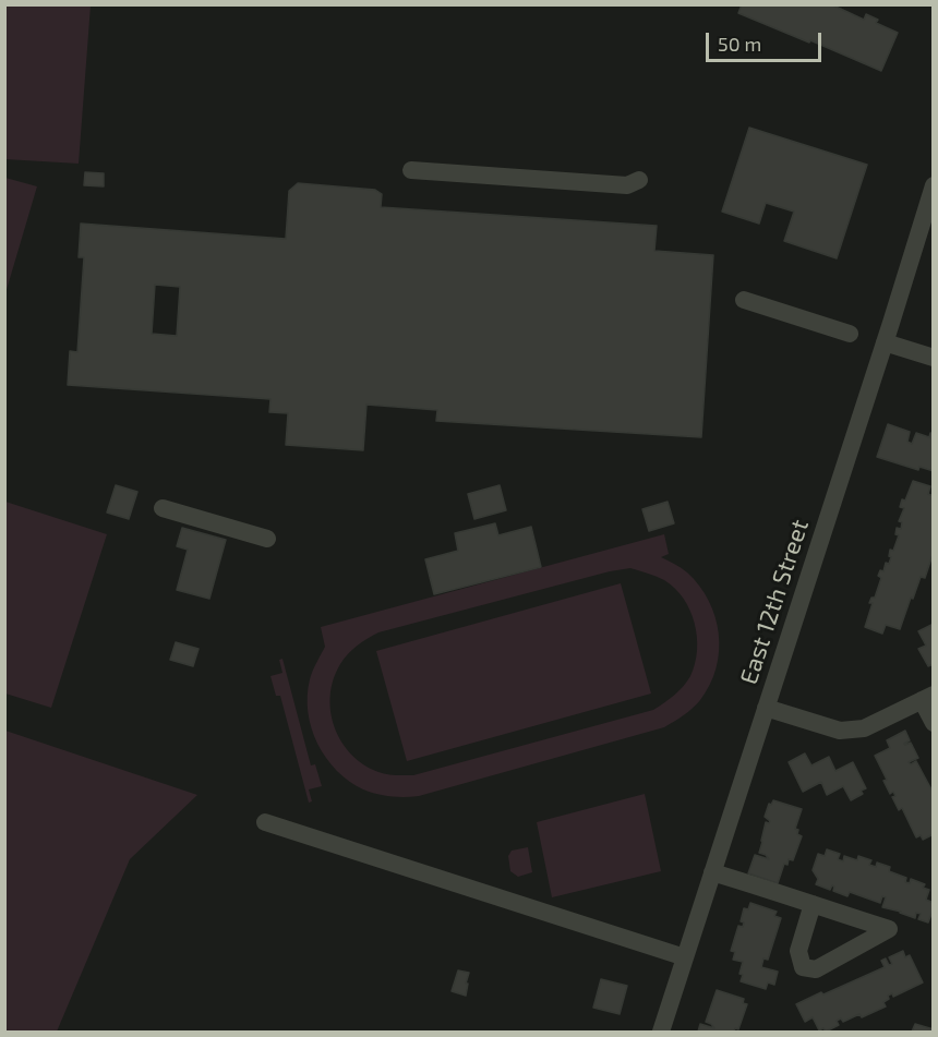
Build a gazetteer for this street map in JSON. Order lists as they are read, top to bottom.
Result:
{
  "streets": {
    "street": ["East 12th Street"]
  },
  "scale_bar": "50 m"
}
